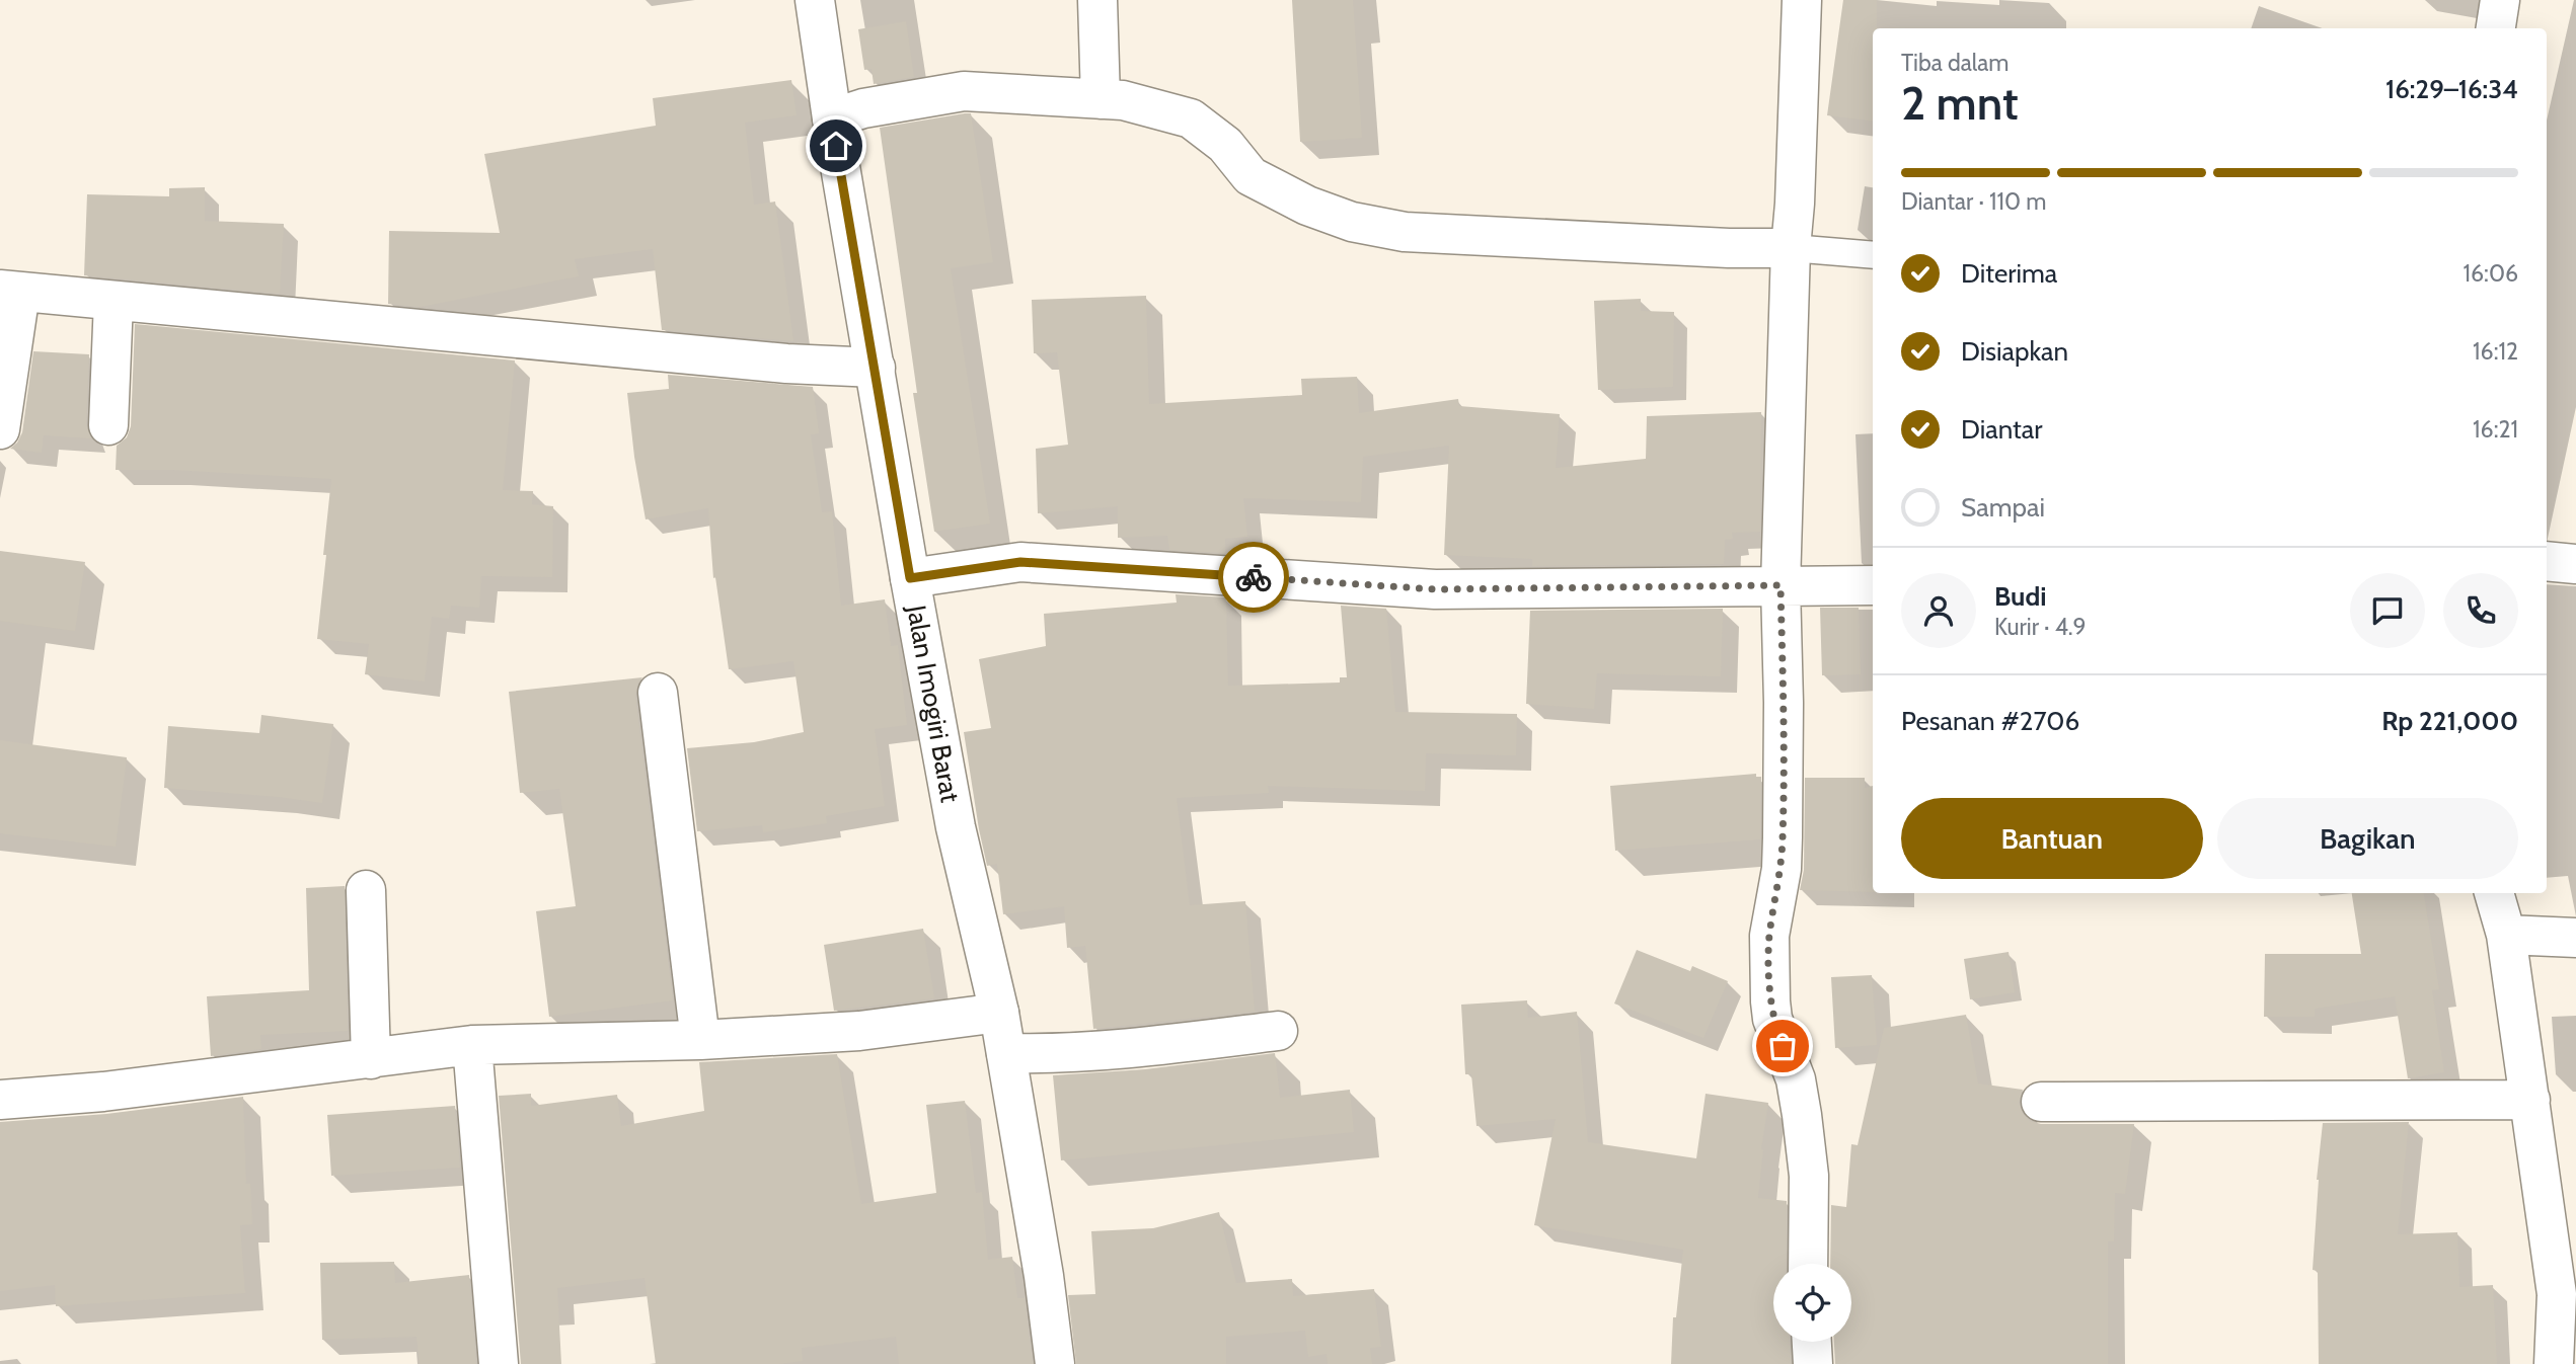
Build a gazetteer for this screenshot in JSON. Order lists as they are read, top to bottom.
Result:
{
  "streets": {
    "street": ["Jalan Imogiri Barat"]
  },
  "page": {
    "heading": ["2 mnt", "Tiba dalam", "16:29–16:34"],
    "panel": [
      "Budi",
      "Kurir · 4.9",
      "Pesanan #2706",
      "Rp 221,000"
    ],
    "bar": "Diantar · 110 m",
    "list": [
      ["Diterima", "16:06"],
      ["Disiapkan", "16:12"],
      ["Diantar", "16:21"],
      "Sampai"
    ],
    "buttons": ["Bantuan", "Bagikan"]
  }
}
